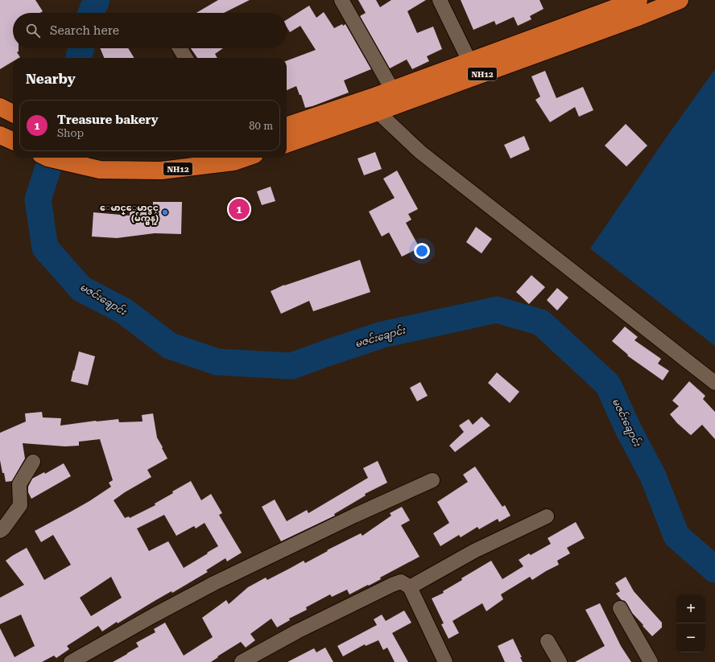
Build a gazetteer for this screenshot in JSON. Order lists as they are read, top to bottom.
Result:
{
  "streets": {
    "highway": ["NH12"]
  },
  "water": ["မဇင်းချောင်း"],
  "places": ["ေမာင္ေမာင္ခင္ (မ်က္မွန္)"],
  "page": {
    "search": "Search here",
    "heading": "Nearby",
    "list": [
      {
        "mark": "1",
        "name": "Treasure bakery",
        "note": "Shop",
        "value": "80 m"
      }
    ],
    "pins": "1",
    "map_buttons": ["+", "−"]
  }
}
